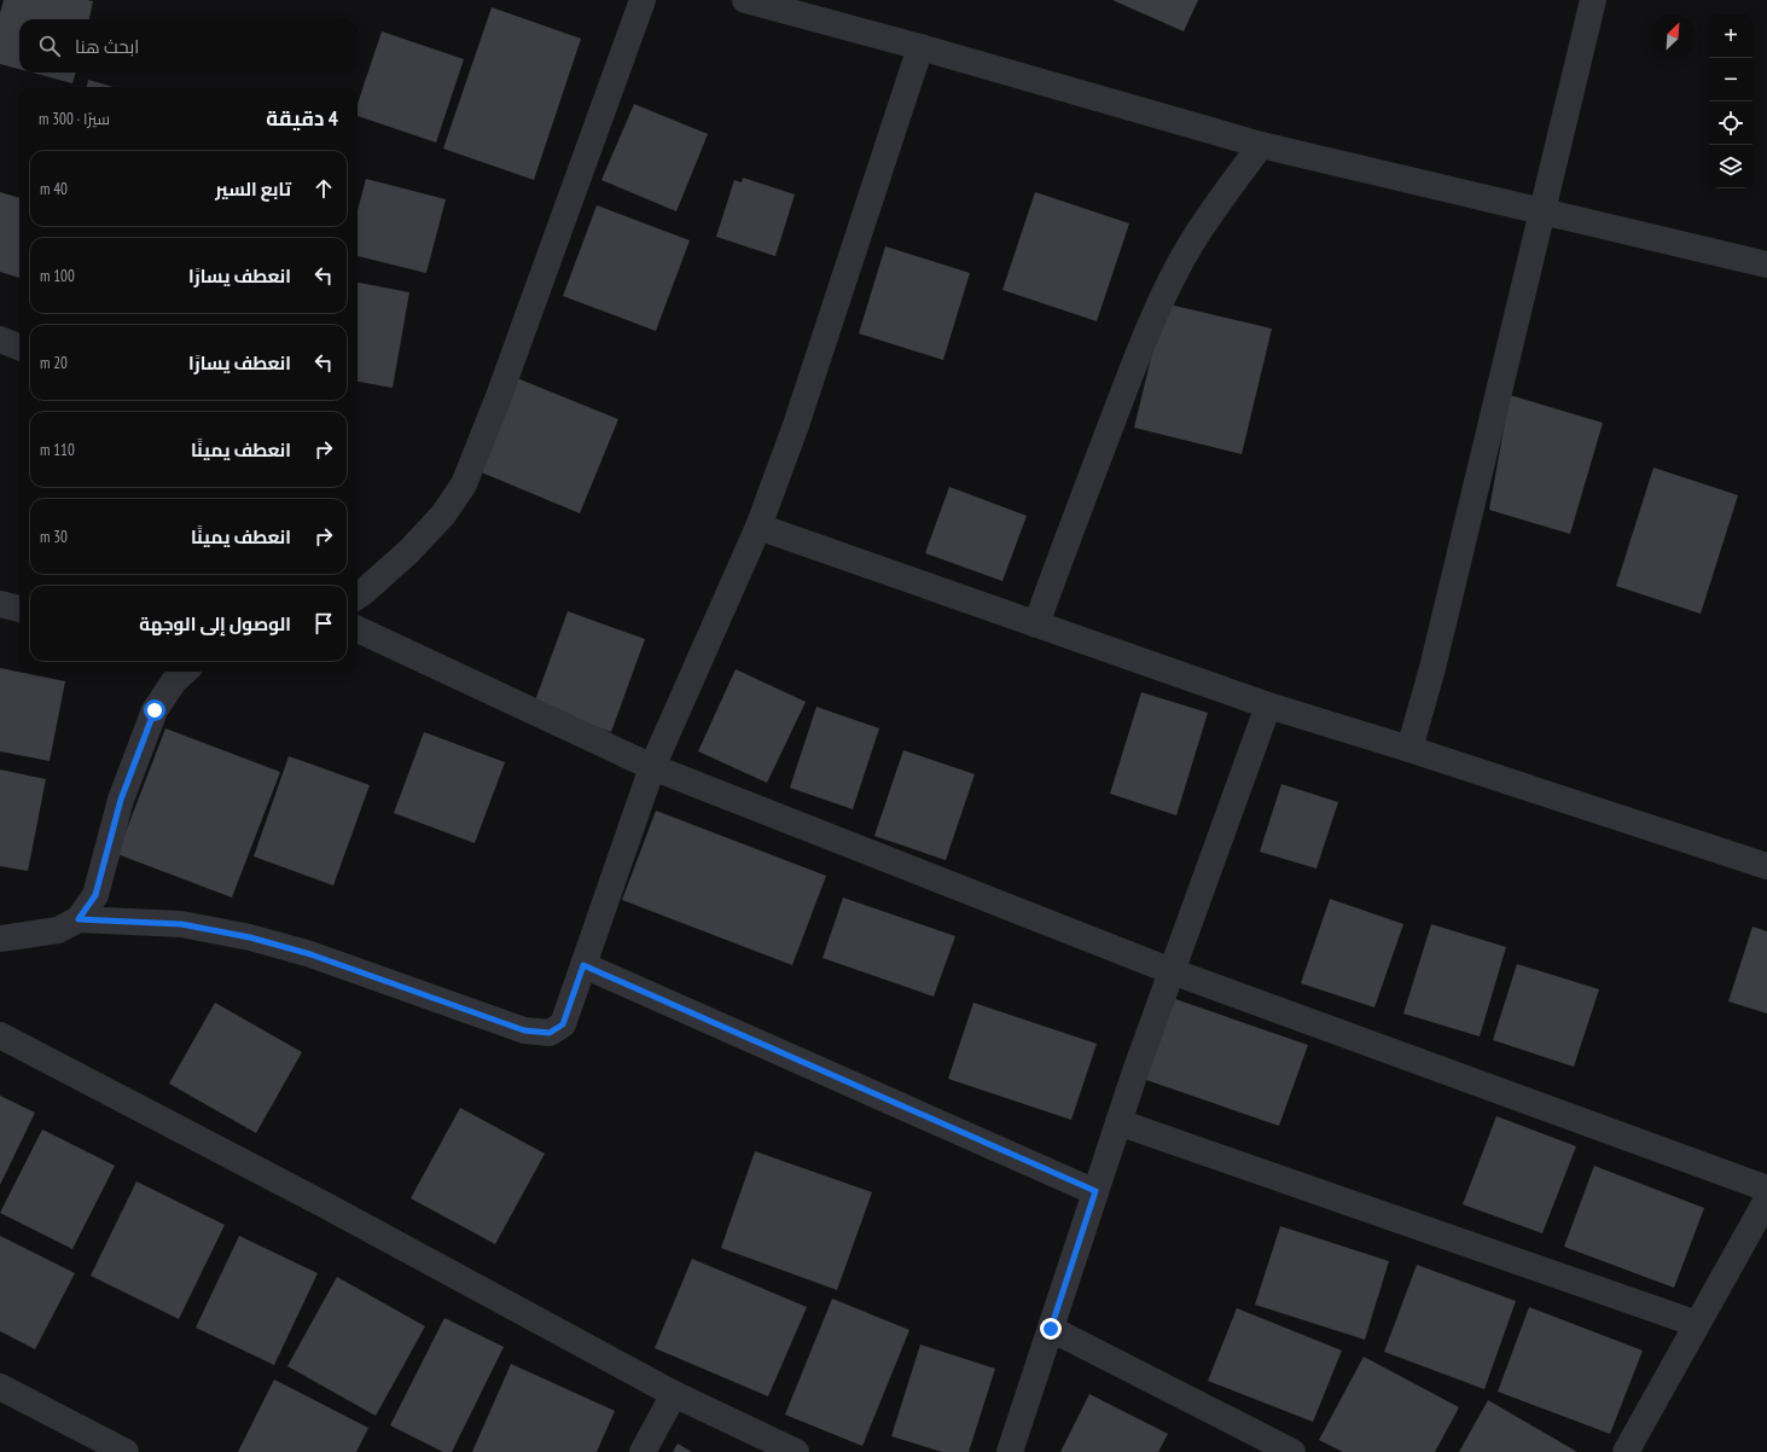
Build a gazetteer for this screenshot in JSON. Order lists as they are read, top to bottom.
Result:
{
  "north": "top right",
  "page": {
    "map_buttons": ["+", "−"],
    "search": "ابحث هنا",
    "heading": ["4 دقيقة", "سيرًا · 300 m"],
    "list": [
      ["تابع السير", "40 m"],
      ["انعطف يسارًا", "100 m"],
      ["انعطف يسارًا", "20 m"],
      ["انعطف يمينًا", "110 m"],
      ["انعطف يمينًا", "30 m"],
      "الوصول إلى الوجهة"
    ]
  }
}
